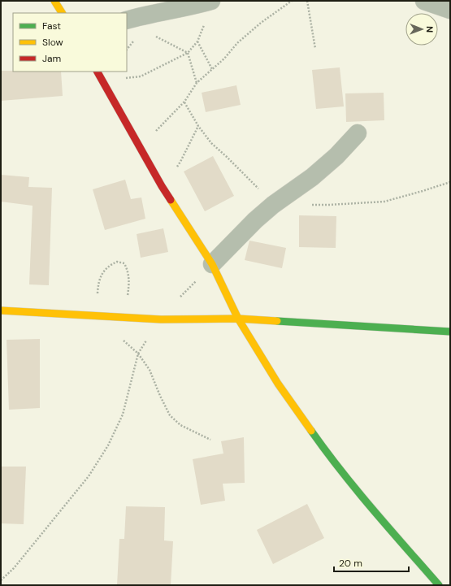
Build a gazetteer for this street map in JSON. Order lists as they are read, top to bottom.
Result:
{
  "legend": ["Fast", "Slow", "Jam"],
  "scale_bar": "20 m",
  "north": "right"
}
